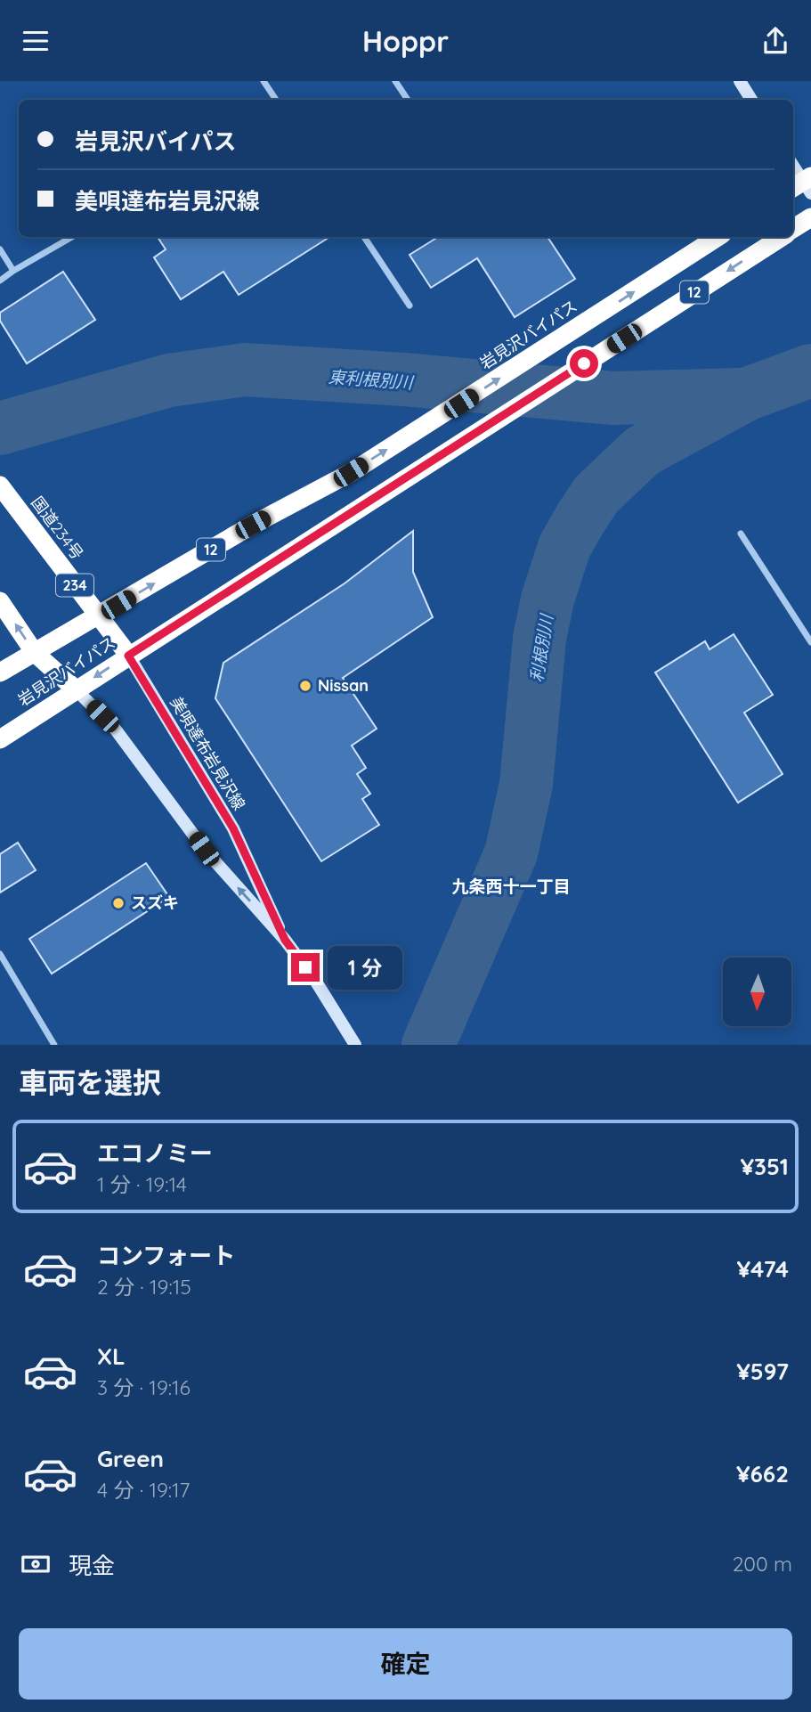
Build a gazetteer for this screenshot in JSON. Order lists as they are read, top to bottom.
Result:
{
  "streets": {
    "highway": [
      "12",
      "岩見沢バイパス",
      "国道234号",
      "234"
    ],
    "main road": ["美唄達布岩見沢線"]
  },
  "crossings": [
    ["岩見沢バイパス", "国道234号"],
    ["岩見沢バイパス", "美唄達布岩見沢線"],
    ["国道234号", "美唄達布岩見沢線"]
  ],
  "districts": ["九条西十一丁目"],
  "water": ["東利根別川", "利根別川"],
  "places": ["Nissan", "スズキ"],
  "north": "bottom",
  "page": {
    "header": "Hoppr",
    "banner": ["岩見沢バイパス", "美唄達布岩見沢線"],
    "bubble": "1 分",
    "heading": "車両を選択",
    "list": [
      {
        "name": "エコノミー",
        "note": "1 分 · 19:14",
        "value": "¥351"
      },
      {
        "name": "コンフォート",
        "note": "2 分 · 19:15",
        "value": "¥474"
      },
      {
        "name": "XL",
        "note": "3 分 · 19:16",
        "value": "¥597"
      },
      {
        "name": "Green",
        "note": "4 分 · 19:17",
        "value": "¥662"
      }
    ],
    "pay": ["現金", "200 m"],
    "buttons": "確定"
  }
}
